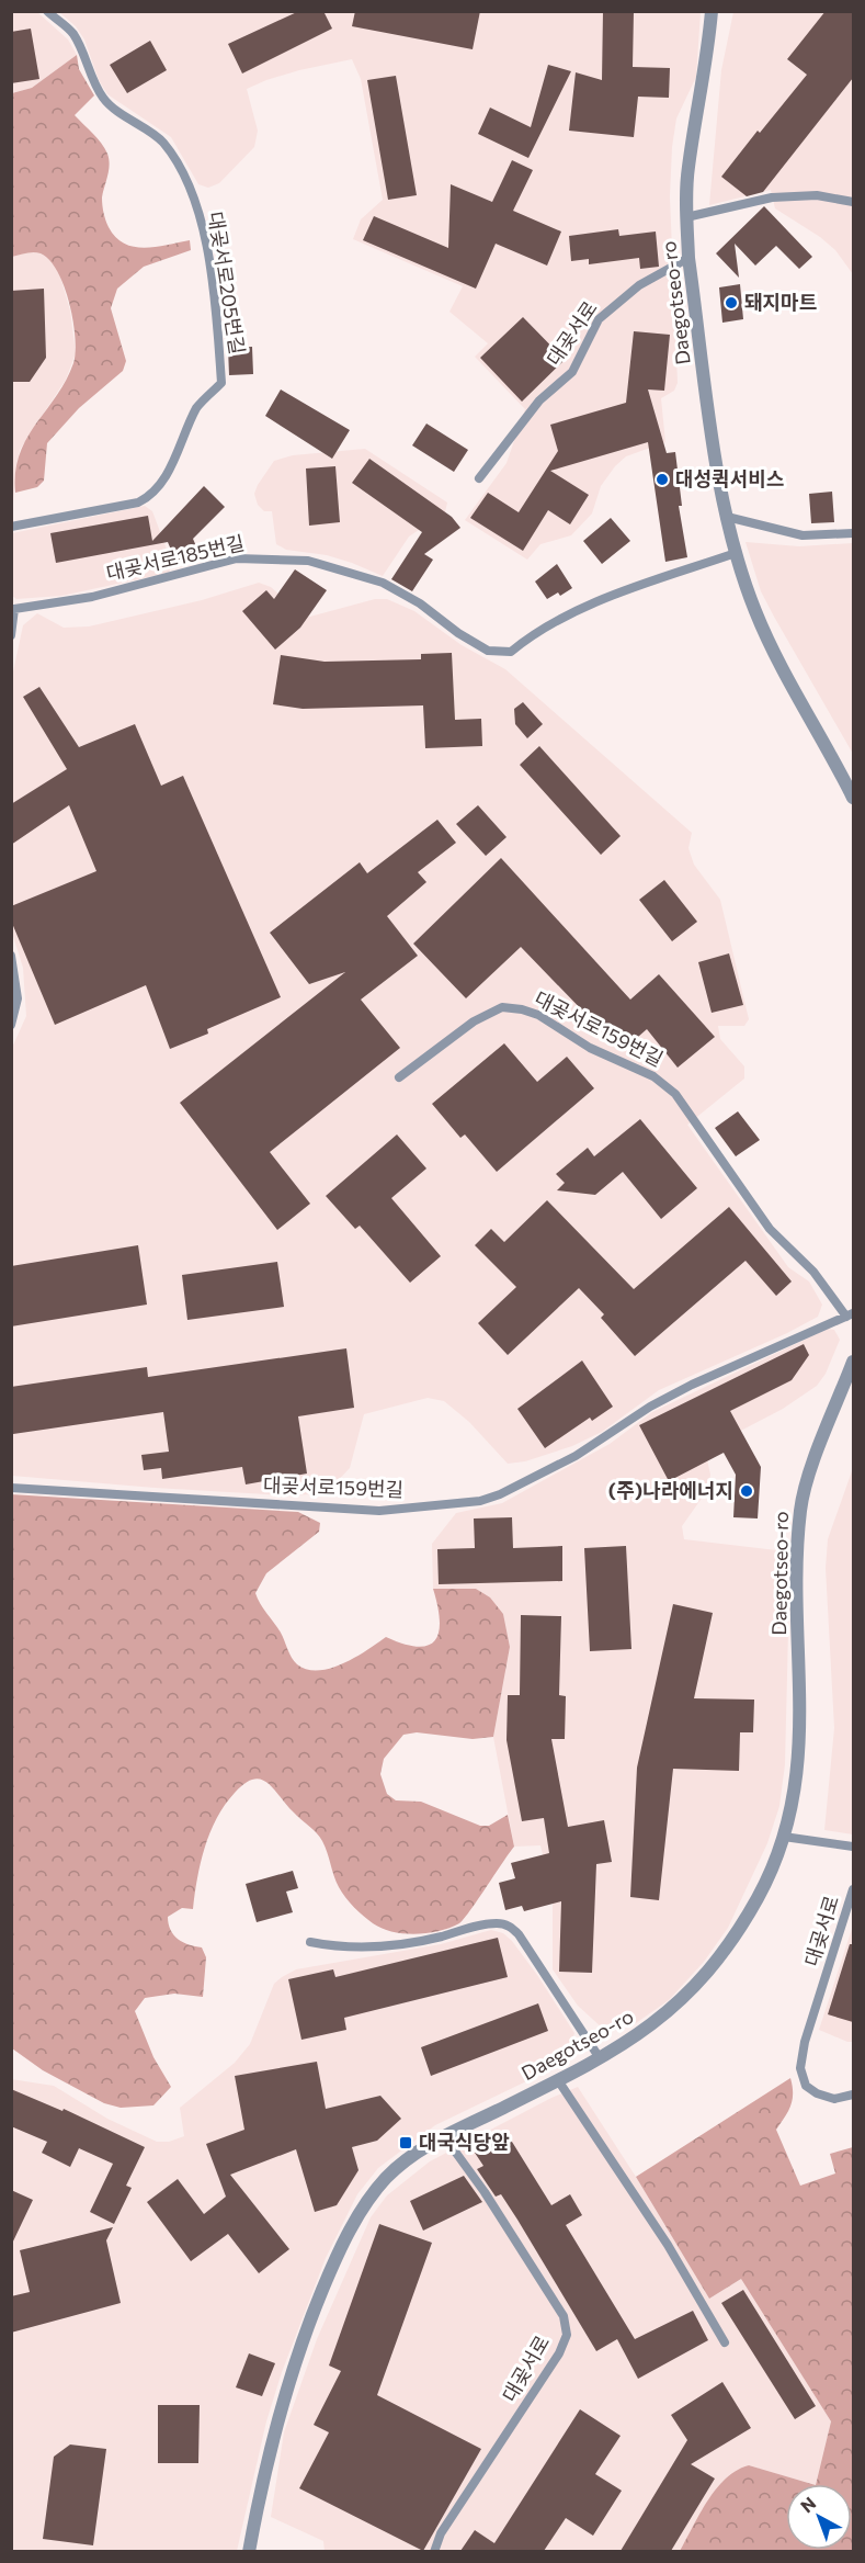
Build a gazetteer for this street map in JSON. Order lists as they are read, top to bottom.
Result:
{
  "streets": {
    "street": ["Daegotseo-ro"],
    "lane": [
      "대곶서로205번길",
      "대곶서로",
      "대곶서로185번길",
      "대곶서로159번길"
    ]
  },
  "crossings": [
    ["Daegotseo-ro", "대곶서로"],
    ["Daegotseo-ro", "대곶서로185번길"]
  ],
  "places": {
    "other": ["돼지마트", "대성퀵서비스", "(주)나라에너지"],
    "transit": ["대국식당앞"]
  },
  "north": "top left"
}
